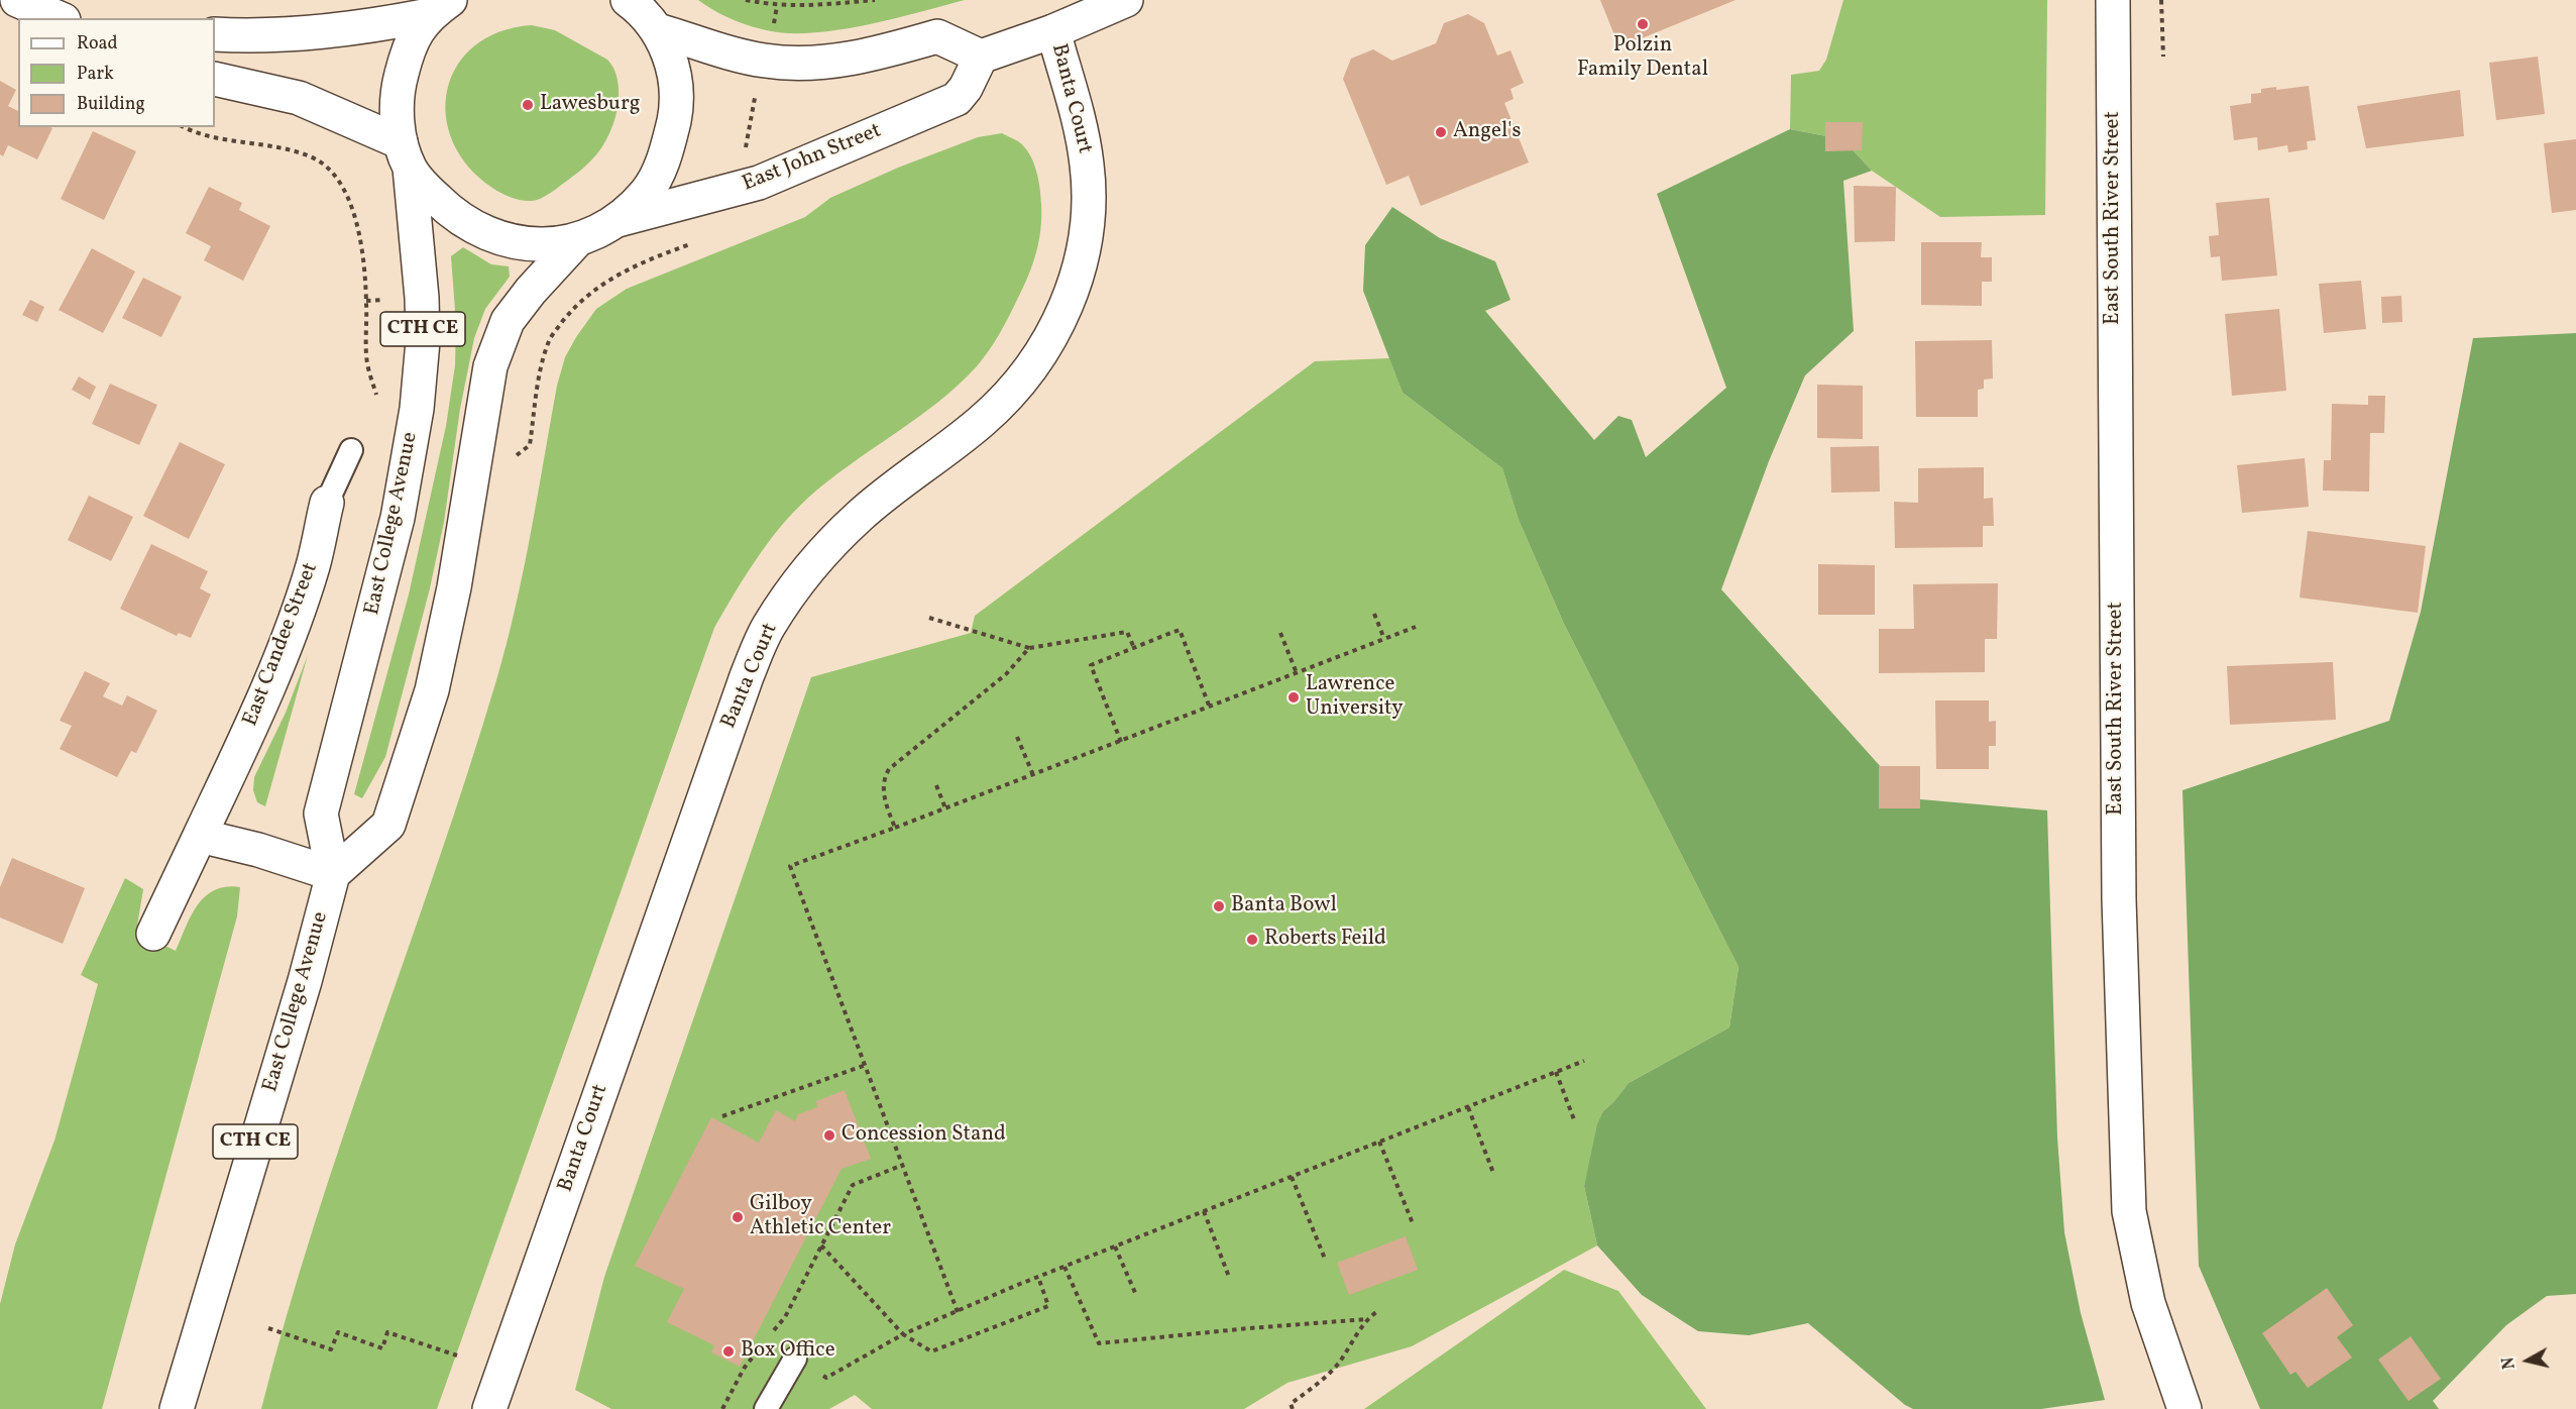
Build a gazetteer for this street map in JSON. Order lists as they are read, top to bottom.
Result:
{
  "streets": {
    "street": [
      "Banta Court",
      "East John Street",
      "East South River Street",
      "CTH CE",
      "East College Avenue",
      "East Candee Street"
    ]
  },
  "crossings": [
    ["CTH CE", "East College Avenue"]
  ],
  "places": [
    "Polzin Family Dental",
    "Lawesburg",
    "Angel's",
    "Lawrence University",
    "Banta Bowl",
    "Roberts Feild",
    "Concession Stand",
    "Gilboy Athletic Center",
    "Box Office"
  ],
  "legend": ["Road", "Park", "Building"],
  "north": "left"
}
